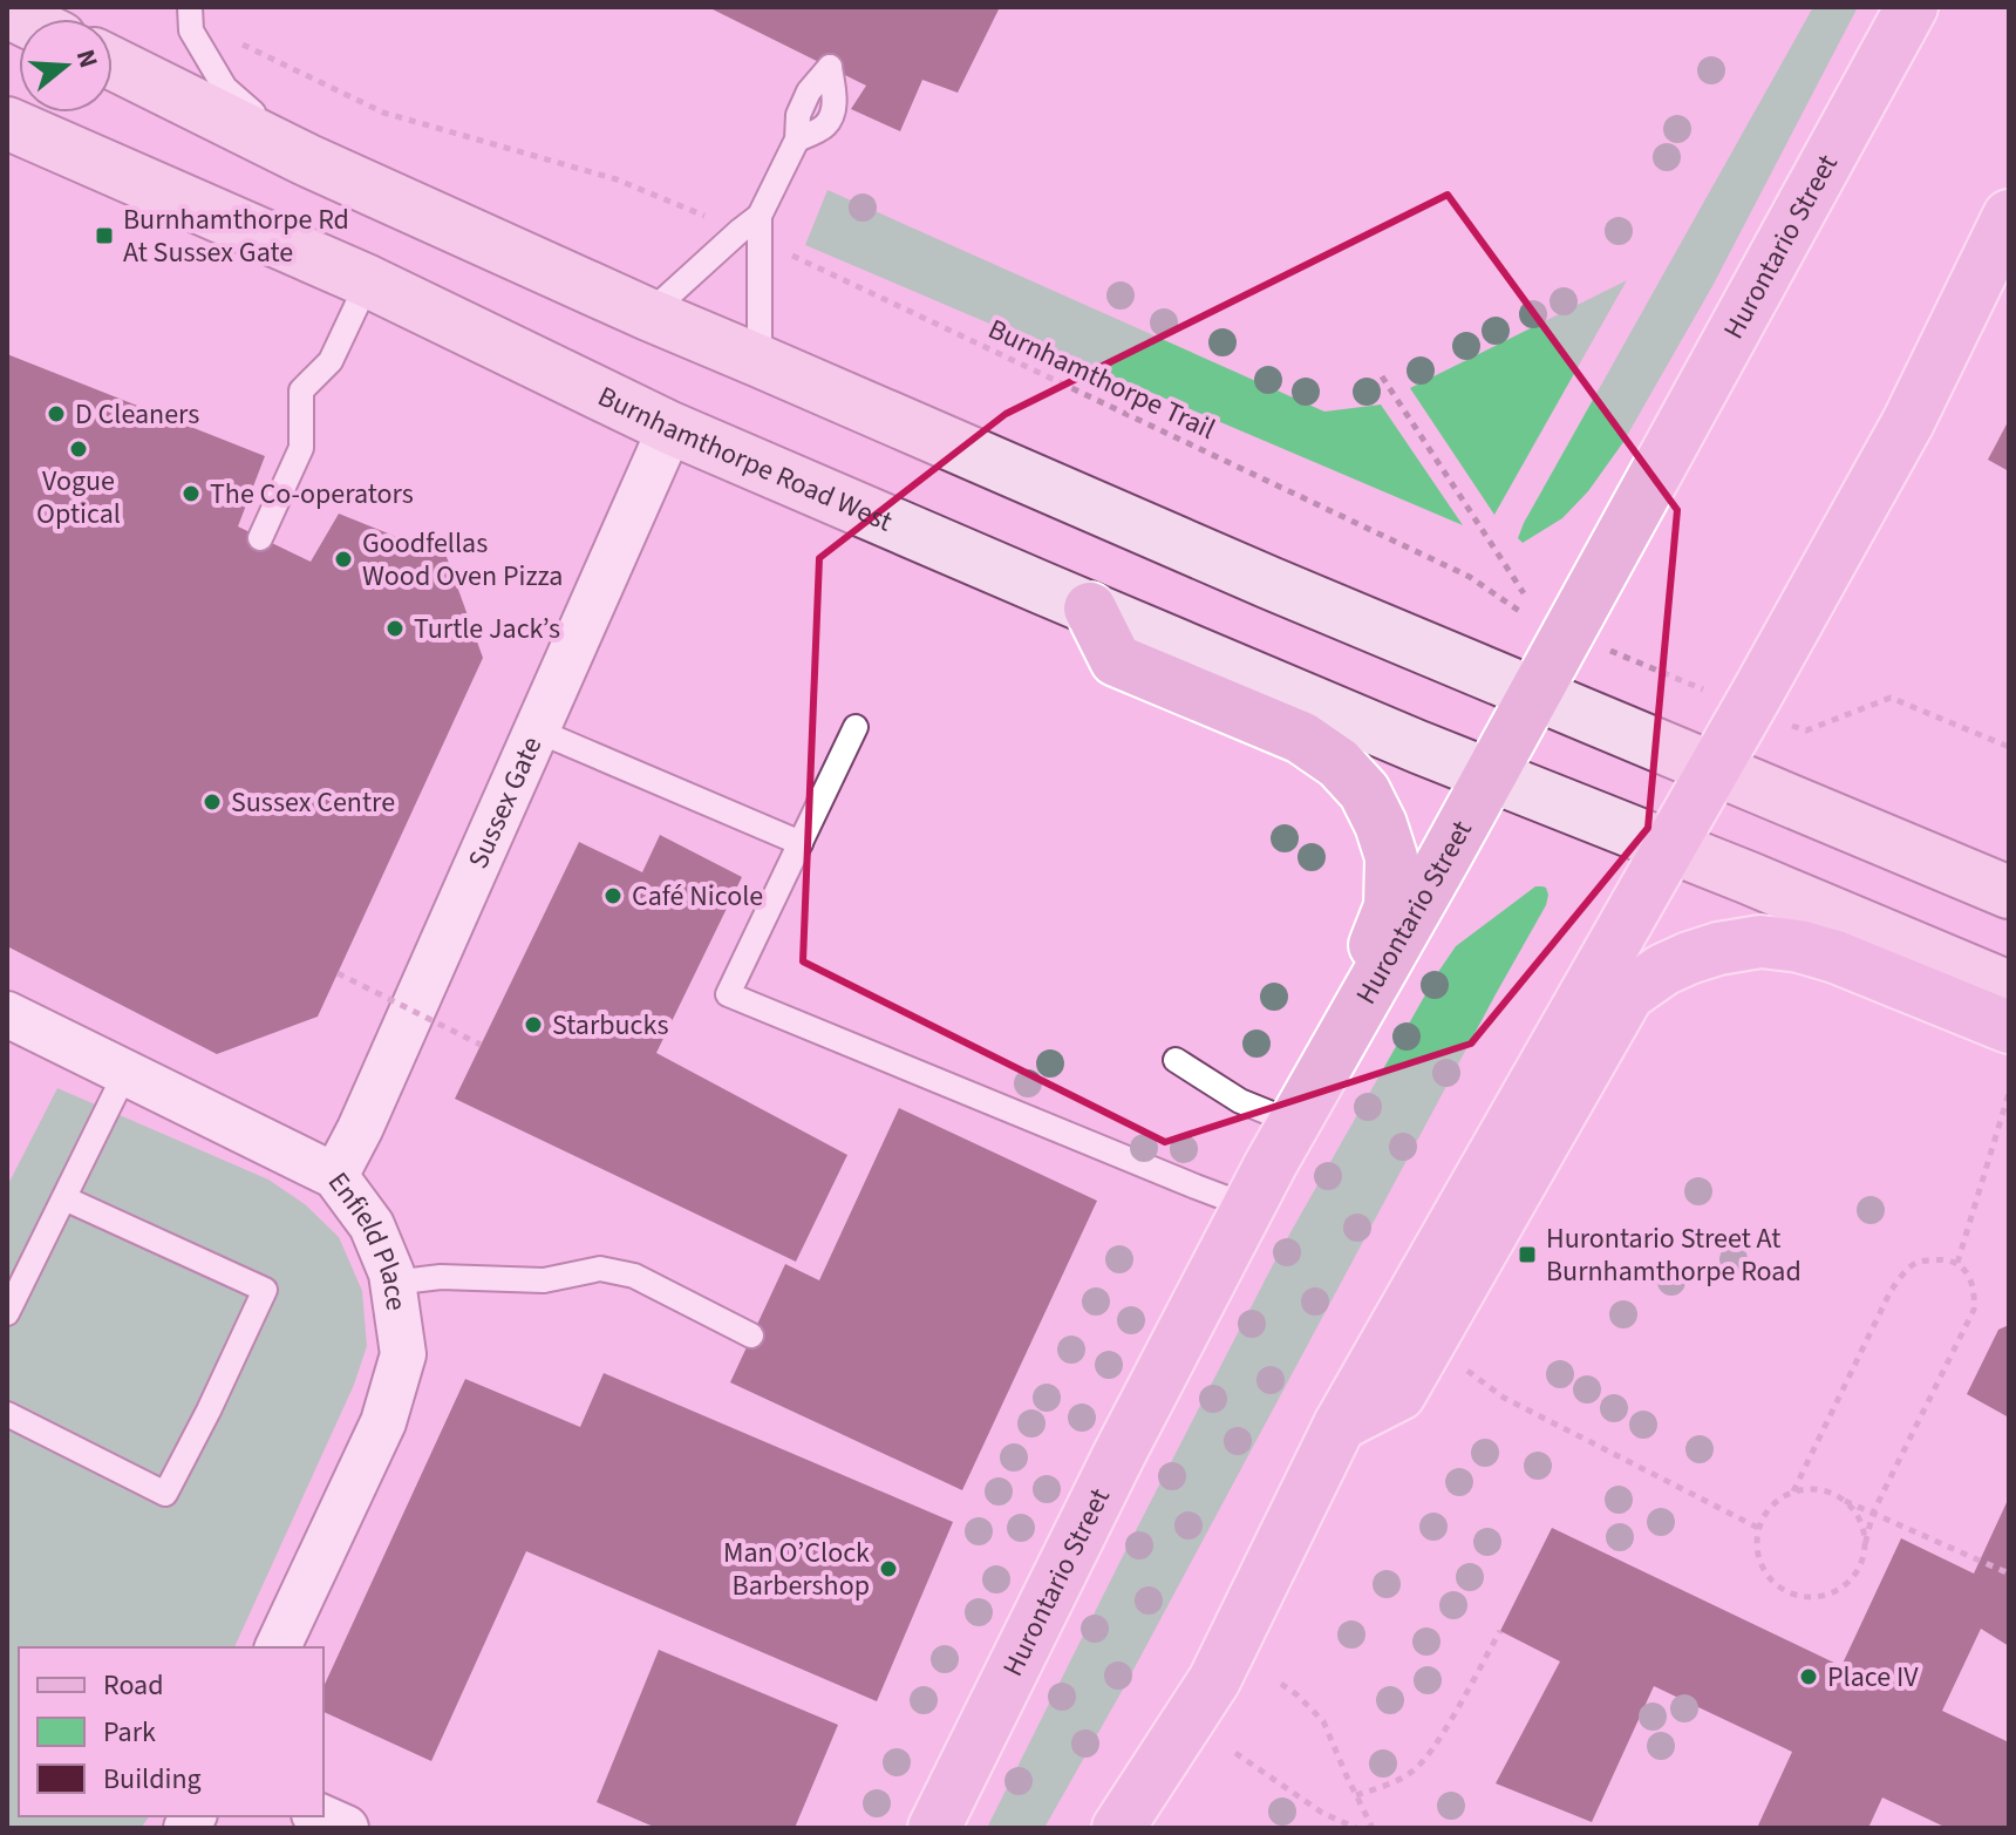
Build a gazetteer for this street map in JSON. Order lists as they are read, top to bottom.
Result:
{
  "streets": {
    "main road": ["Hurontario Street", "Burnhamthorpe Road West"],
    "street": ["Sussex Gate", "Enfield Place"],
    "path": ["Burnhamthorpe Trail"]
  },
  "crossings": [
    ["Hurontario Street", "Burnhamthorpe Trail"],
    ["Hurontario Street", "Burnhamthorpe Road West"],
    ["Burnhamthorpe Road West", "Sussex Gate"],
    ["Sussex Gate", "Enfield Place"]
  ],
  "places": {
    "transit": ["Burnhamthorpe Rd At Sussex Gate", "Hurontario Street At Burnhamthorpe Road"],
    "other": [
      "D Cleaners",
      "Vogue Optical",
      "The Co-operators",
      "Goodfellas Wood Oven Pizza",
      "Turtle Jack’s",
      "Sussex Centre",
      "Café Nicole",
      "Starbucks",
      "Man O’Clock Barbershop",
      "Place IV"
    ]
  },
  "legend": ["Road", "Park", "Building"],
  "north": "right"
}
